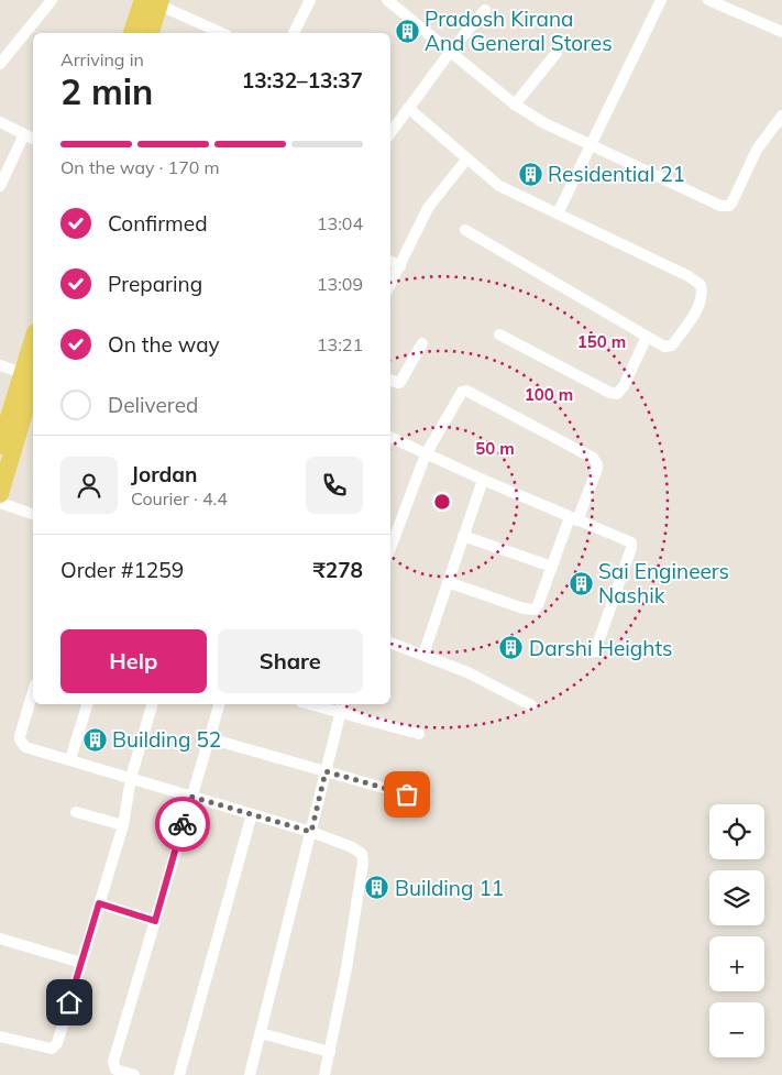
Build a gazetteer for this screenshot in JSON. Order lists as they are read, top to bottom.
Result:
{
  "places": {
    "building": [
      "Pradosh Kirana And General Stores",
      "Residential 21",
      "Sai Engineers Nashik",
      "Darshi Heights",
      "Building 52",
      "Building 11"
    ]
  },
  "page": {
    "heading": ["2 min", "Arriving in", "13:32–13:37"],
    "panel": [
      "Jordan",
      "Courier · 4.4",
      "Order #1259",
      "₹278"
    ],
    "bar": "On the way · 170 m",
    "list": [
      ["Confirmed", "13:04"],
      ["Preparing", "13:09"],
      ["On the way", "13:21"],
      "Delivered"
    ],
    "buttons": ["Help", "Share"],
    "map_buttons": ["+", "−"]
  },
  "rings": ["150 m", "100 m", "50 m"]
}
